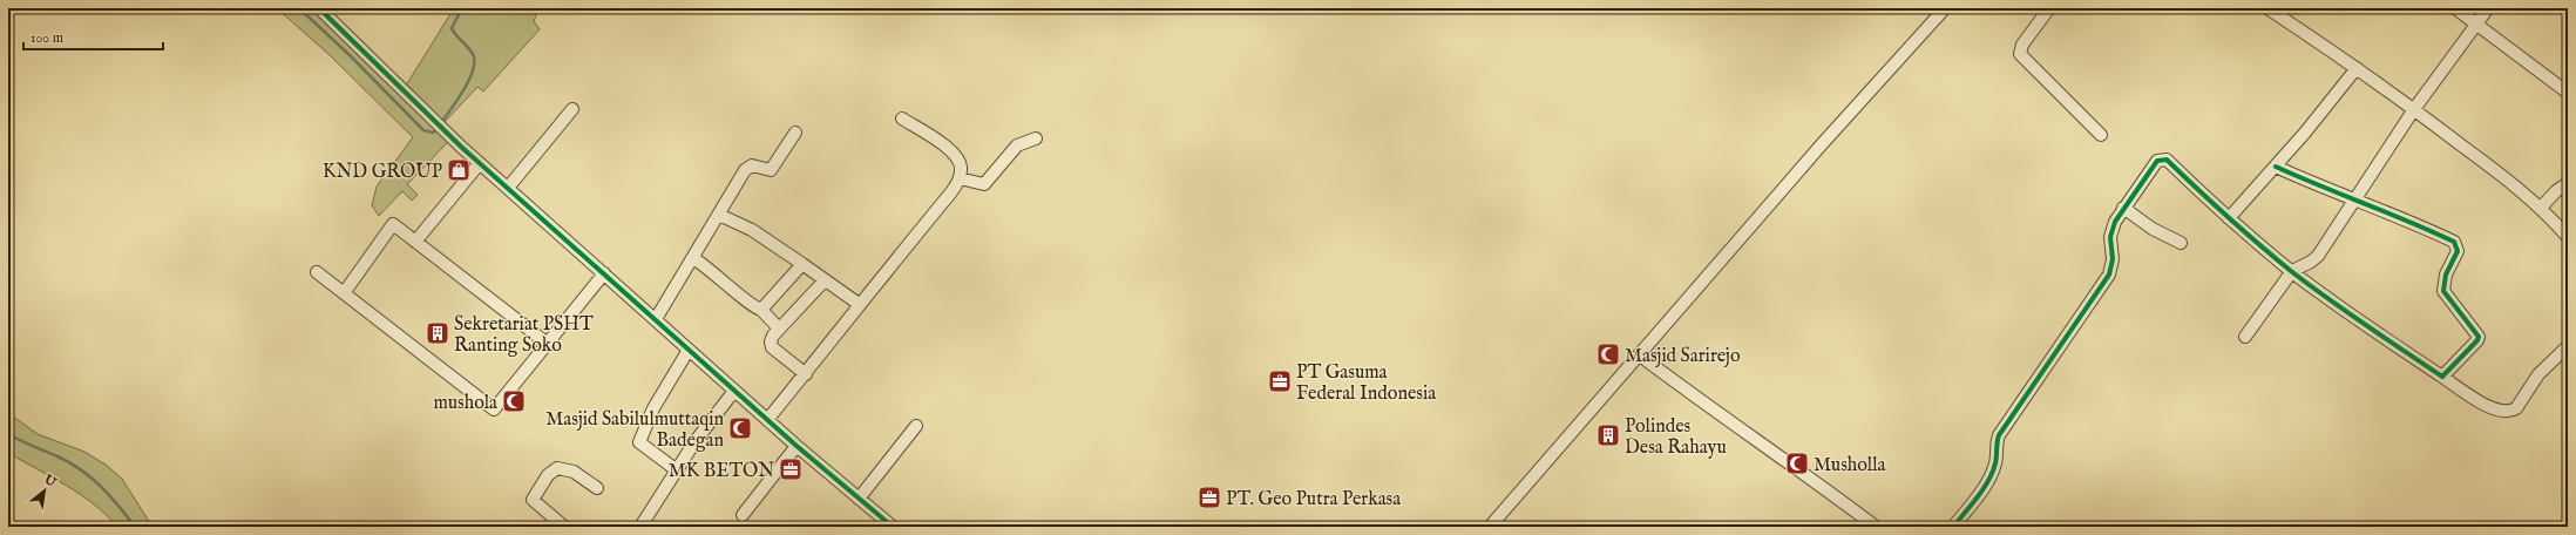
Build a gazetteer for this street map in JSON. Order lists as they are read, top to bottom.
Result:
{
  "places": {
    "shop": ["KND GROUP"],
    "building": ["Sekretariat PSHT Ranting Soko", "Polindes Desa Rahayu"],
    "mosque": [
      "Masjid Sarirejo",
      "mushola",
      "Masjid Sabilulmuttaqin Badegan",
      "Musholla"
    ],
    "office": ["PT Gasuma Federal Indonesia", "MK BETON", "PT. Geo Putra Perkasa"]
  },
  "scale_bar": "100 m",
  "north": "top right"
}
